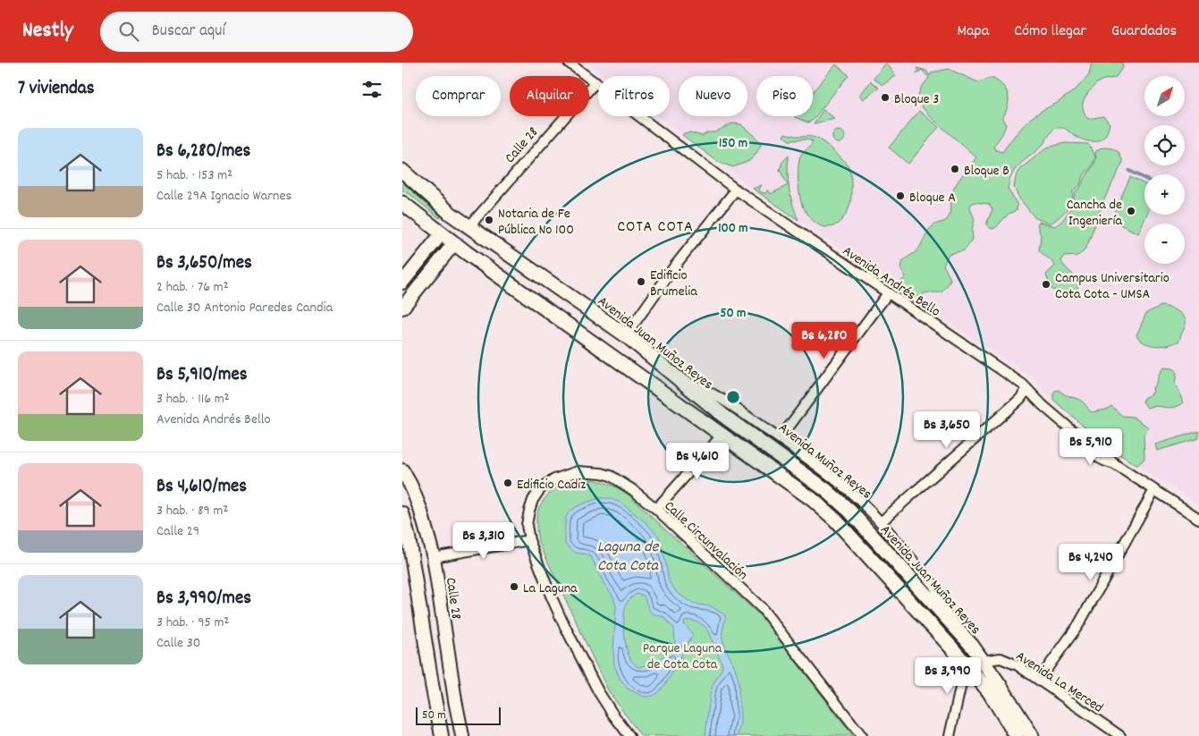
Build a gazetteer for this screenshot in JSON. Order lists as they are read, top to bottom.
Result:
{
  "streets": {
    "main road": ["Calle 28", "Avenida Juan Muñoz Reyes"],
    "street": [
      "Avenida Andrés Bello",
      "Avenida Muñoz Reyes",
      "Calle Circunvalación",
      "Avenida La Merced"
    ]
  },
  "crossings": [
    ["Calle 28", "Avenida Andrés Bello"],
    ["Calle 28", "Avenida Juan Muñoz Reyes"],
    ["Avenida Juan Muñoz Reyes", "Avenida Muñoz Reyes"],
    ["Avenida Juan Muñoz Reyes", "Avenida La Merced"]
  ],
  "districts": ["COTA COTA"],
  "water": ["Laguna de Cota Cota"],
  "parks": ["Parque Laguna de Cota Cota"],
  "places": [
    "Bloque 3",
    "Bloque B",
    "Bloque A",
    "Cancha de Ingeniería",
    "Notaria de Fe Pública No 100",
    "Edificio Brumelia",
    "Campus Universitario Cota Cota - UMSA",
    "Edificio Cadiz",
    "La Laguna"
  ],
  "scale_bar": "50 m",
  "north": "top right",
  "page": {
    "header": "Nestly",
    "search": "Buscar aquí",
    "nav": ["Mapa", "Cómo llegar", "Guardados"],
    "heading": "7 viviendas",
    "map_buttons": ["+", "−"],
    "chip": [
      "Comprar",
      "Alquilar",
      "Filtros",
      "Nuevo",
      "Piso"
    ],
    "list": [
      {
        "name": "Bs 6,280/mes",
        "note": "5 hab. · 153 m² · Calle 29A Ignacio Warnes"
      },
      {
        "name": "Bs 3,650/mes",
        "note": "2 hab. · 76 m² · Calle 30 Antonio Paredes Candia"
      },
      {
        "name": "Bs 5,910/mes",
        "note": "3 hab. · 116 m² · Avenida Andrés Bello"
      },
      {
        "name": "Bs 4,610/mes",
        "note": "3 hab. · 89 m² · Calle 29"
      },
      {
        "name": "Bs 3,990/mes",
        "note": "3 hab. · 95 m² · Calle 30"
      }
    ],
    "price": [
      "Bs 6,280",
      "Bs 3,650",
      "Bs 5,910",
      "Bs 4,610",
      "Bs 3,310",
      "Bs 4,240",
      "Bs 3,990"
    ],
    "scale": "50 m"
  },
  "rings": ["150 m", "100 m", "50 m"]
}
